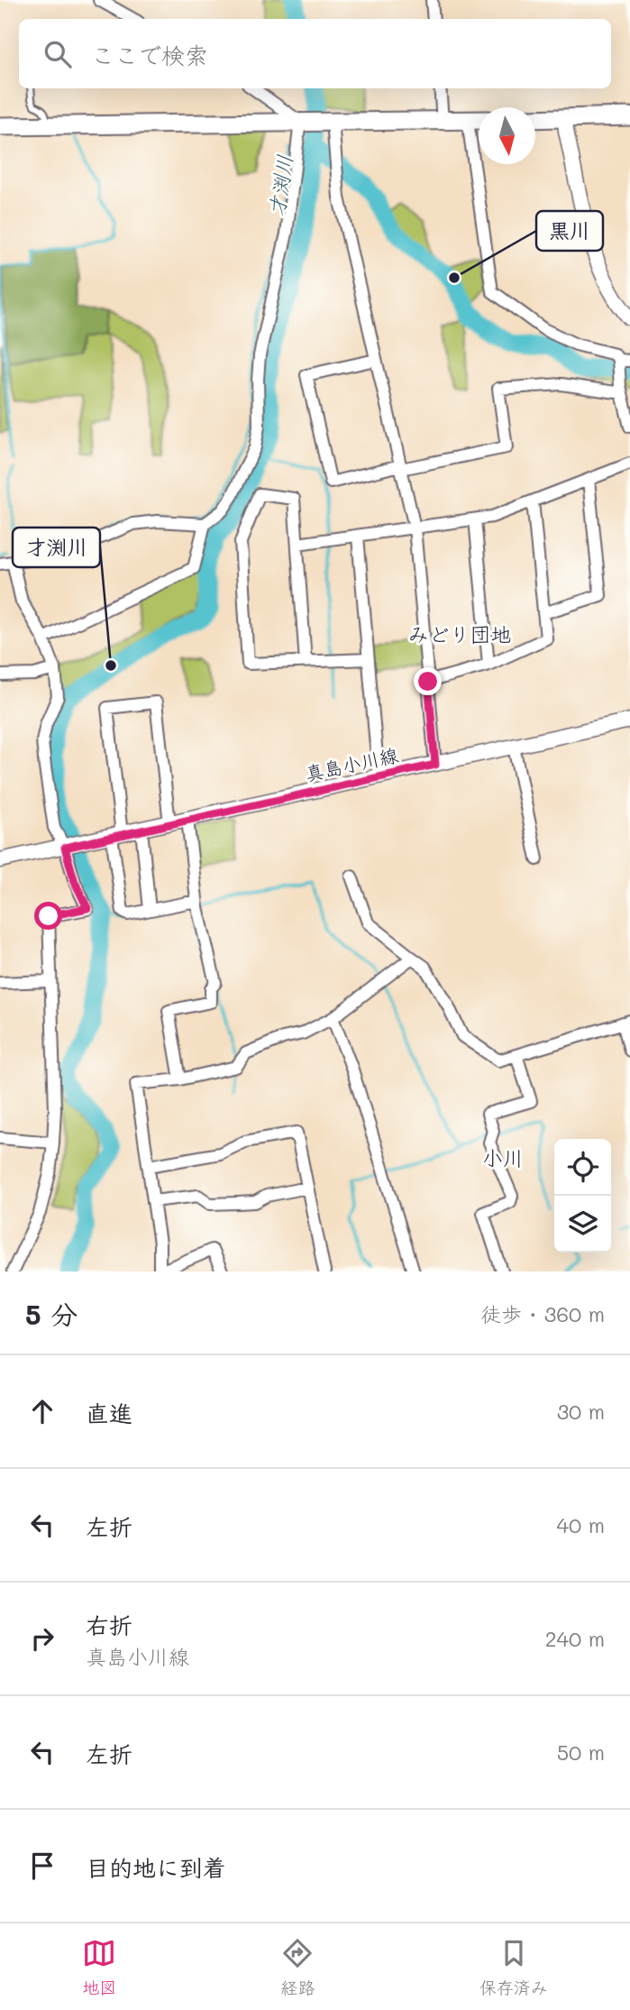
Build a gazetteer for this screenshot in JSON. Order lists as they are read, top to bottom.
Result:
{
  "streets": {
    "street": ["真島小川線"]
  },
  "districts": ["みどり団地", "小川"],
  "water": ["才渕川"],
  "places": ["黒川", "才渕川"],
  "north": "bottom",
  "page": {
    "search": "ここで検索",
    "heading": ["5 分", "徒歩 · 360 m"],
    "list": [
      ["直進", "30 m"],
      ["左折", "40 m"],
      ["右折", "真島小川線", "240 m"],
      ["左折", "50 m"],
      "目的地に到着"
    ],
    "nav": ["地図", "経路", "保存済み"]
  }
}
